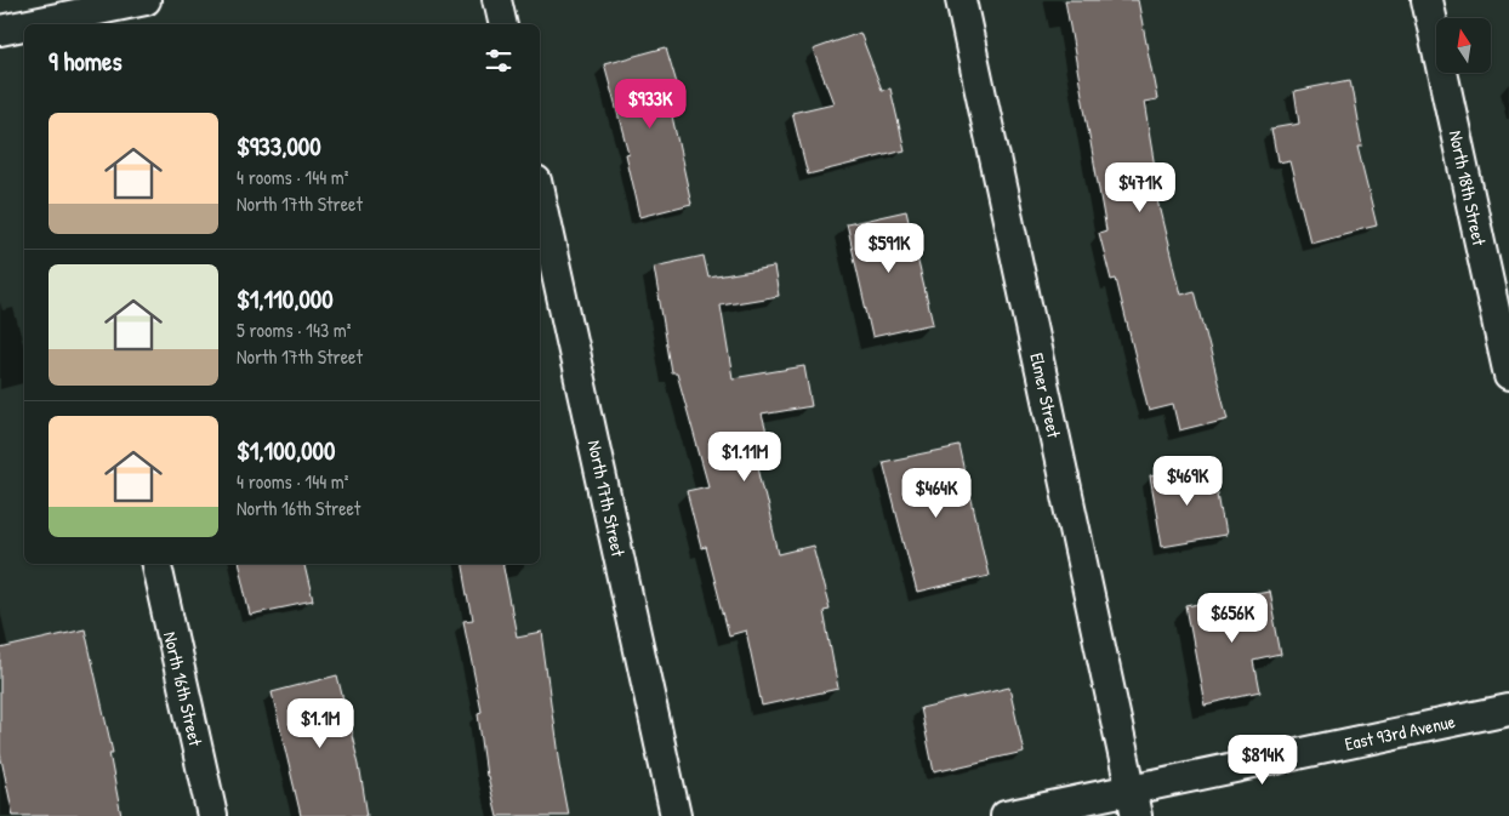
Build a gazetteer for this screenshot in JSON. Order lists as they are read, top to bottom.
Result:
{
  "streets": {
    "street": [
      "North 18th Street",
      "Elmer Street",
      "North 17th Street",
      "North 16th Street",
      "East 93rd Avenue"
    ]
  },
  "crossings": [
    ["Elmer Street", "East 93rd Avenue"]
  ],
  "north": "top",
  "page": {
    "heading": "9 homes",
    "price": [
      "$933K",
      "$471K",
      "$591K",
      "$1.11M",
      "$469K",
      "$464K",
      "$656K",
      "$1.1M",
      "$814K"
    ],
    "list": [
      {
        "name": "$933,000",
        "note": "4 rooms · 144 m² · North 17th Street"
      },
      {
        "name": "$1,110,000",
        "note": "5 rooms · 143 m² · North 17th Street"
      },
      {
        "name": "$1,100,000",
        "note": "4 rooms · 144 m² · North 16th Street"
      }
    ]
  }
}
